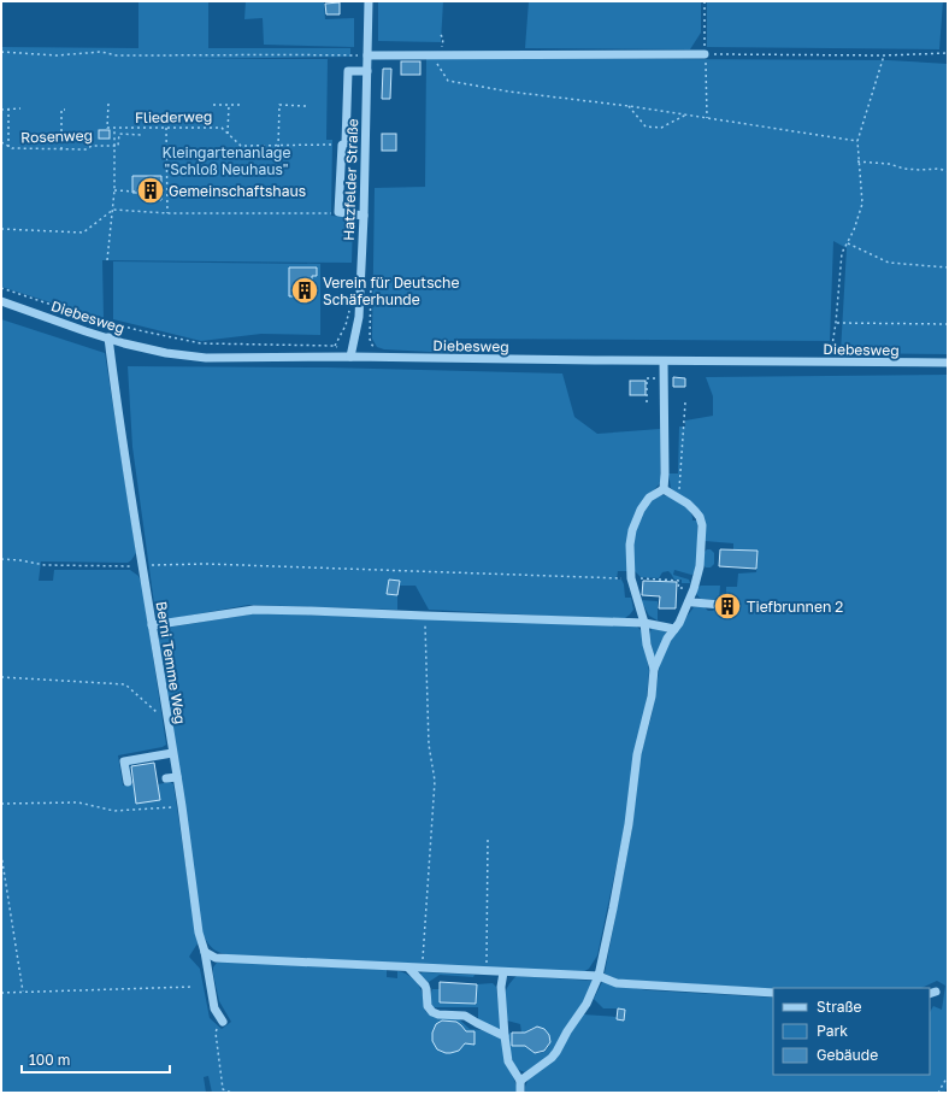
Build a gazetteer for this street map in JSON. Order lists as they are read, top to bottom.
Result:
{
  "streets": {
    "street": ["Hatzfelder Straße", "Diebesweg", "Berni Temme Weg"],
    "path": ["Fliederweg", "Rosenweg"]
  },
  "crossings": [
    ["Hatzfelder Straße", "Diebesweg"],
    ["Diebesweg", "Berni Temme Weg"]
  ],
  "parks": ["Kleingartenanlage \"Schloß Neuhaus\""],
  "places": {
    "building": ["Gemeinschaftshaus", "Verein für Deutsche Schäferhunde", "Tiefbrunnen 2"]
  },
  "legend": ["Straße", "Park", "Gebäude"],
  "scale_bar": "100 m"
}
